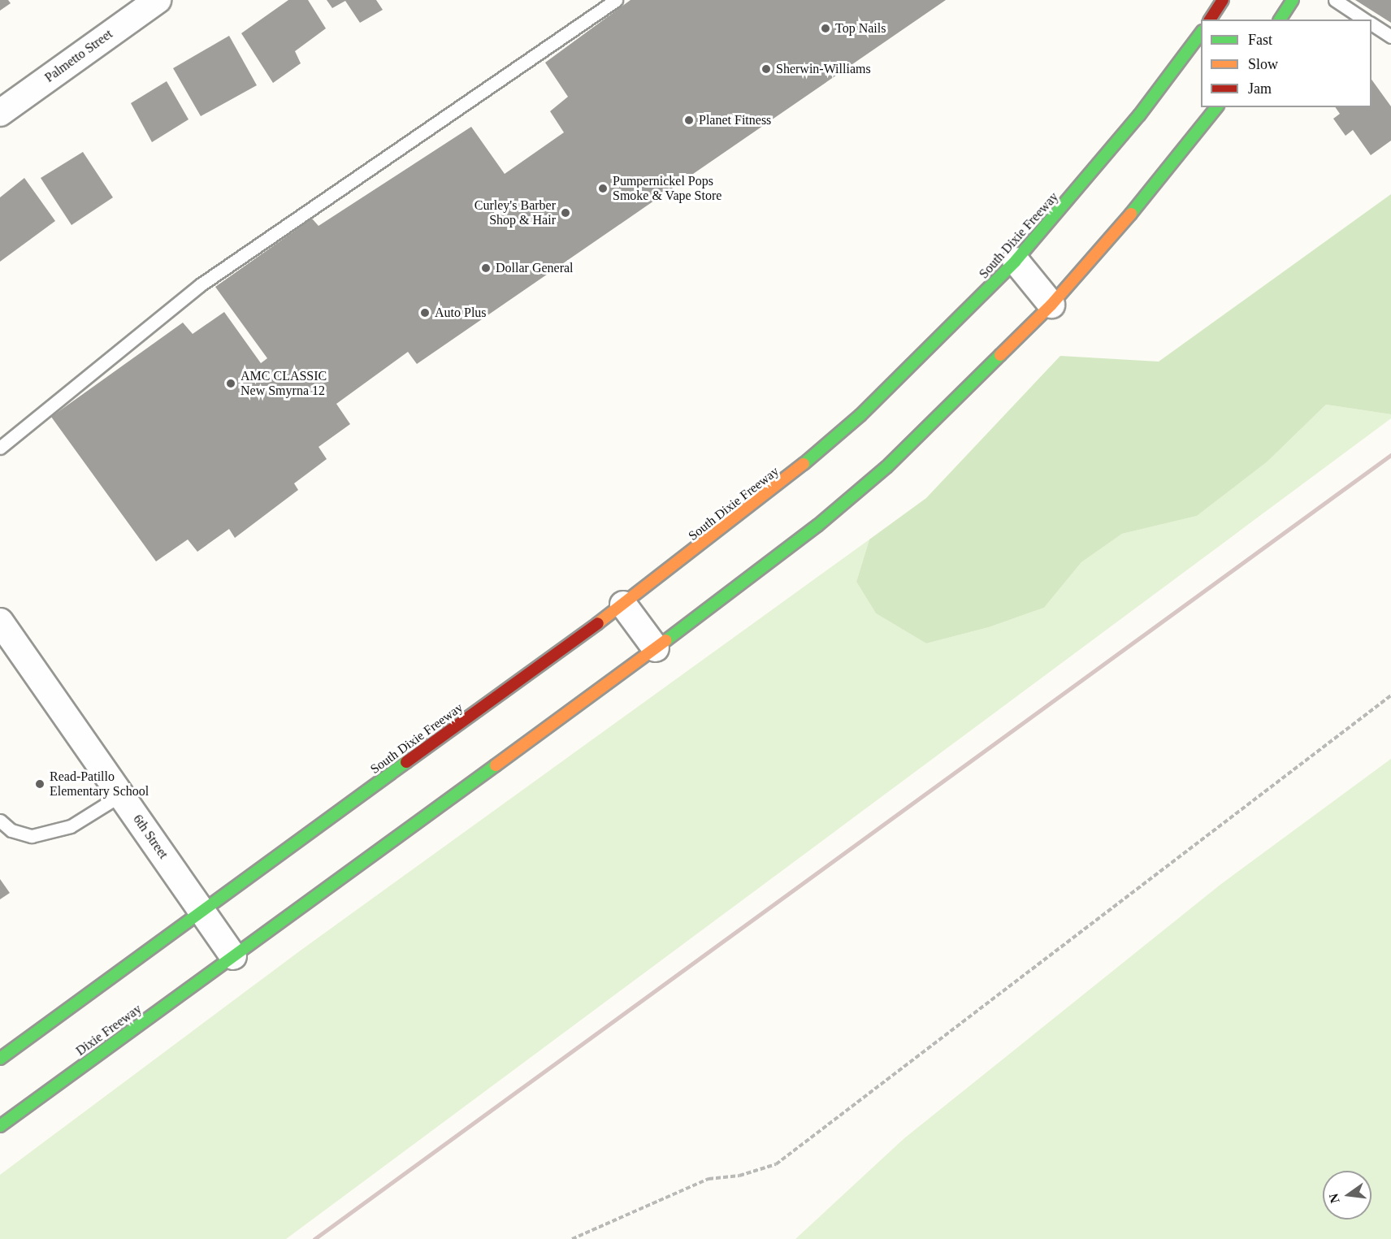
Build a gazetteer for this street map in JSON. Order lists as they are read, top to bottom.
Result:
{
  "streets": {
    "main road": ["South Dixie Freeway", "Dixie Freeway"],
    "street": ["Palmetto Street", "6th Street"]
  },
  "crossings": [
    ["South Dixie Freeway", "6th Street"],
    ["6th Street", "Dixie Freeway"]
  ],
  "places": [
    "Top Nails",
    "Sherwin-Williams",
    "Planet Fitness",
    "Pumpernickel Pops Smoke & Vape Store",
    "Curley's Barber Shop & Hair",
    "Dollar General",
    "Auto Plus",
    "AMC CLASSIC New Smyrna 12",
    "Read-Patillo Elementary School"
  ],
  "legend": ["Fast", "Slow", "Jam"],
  "north": "left"
}
